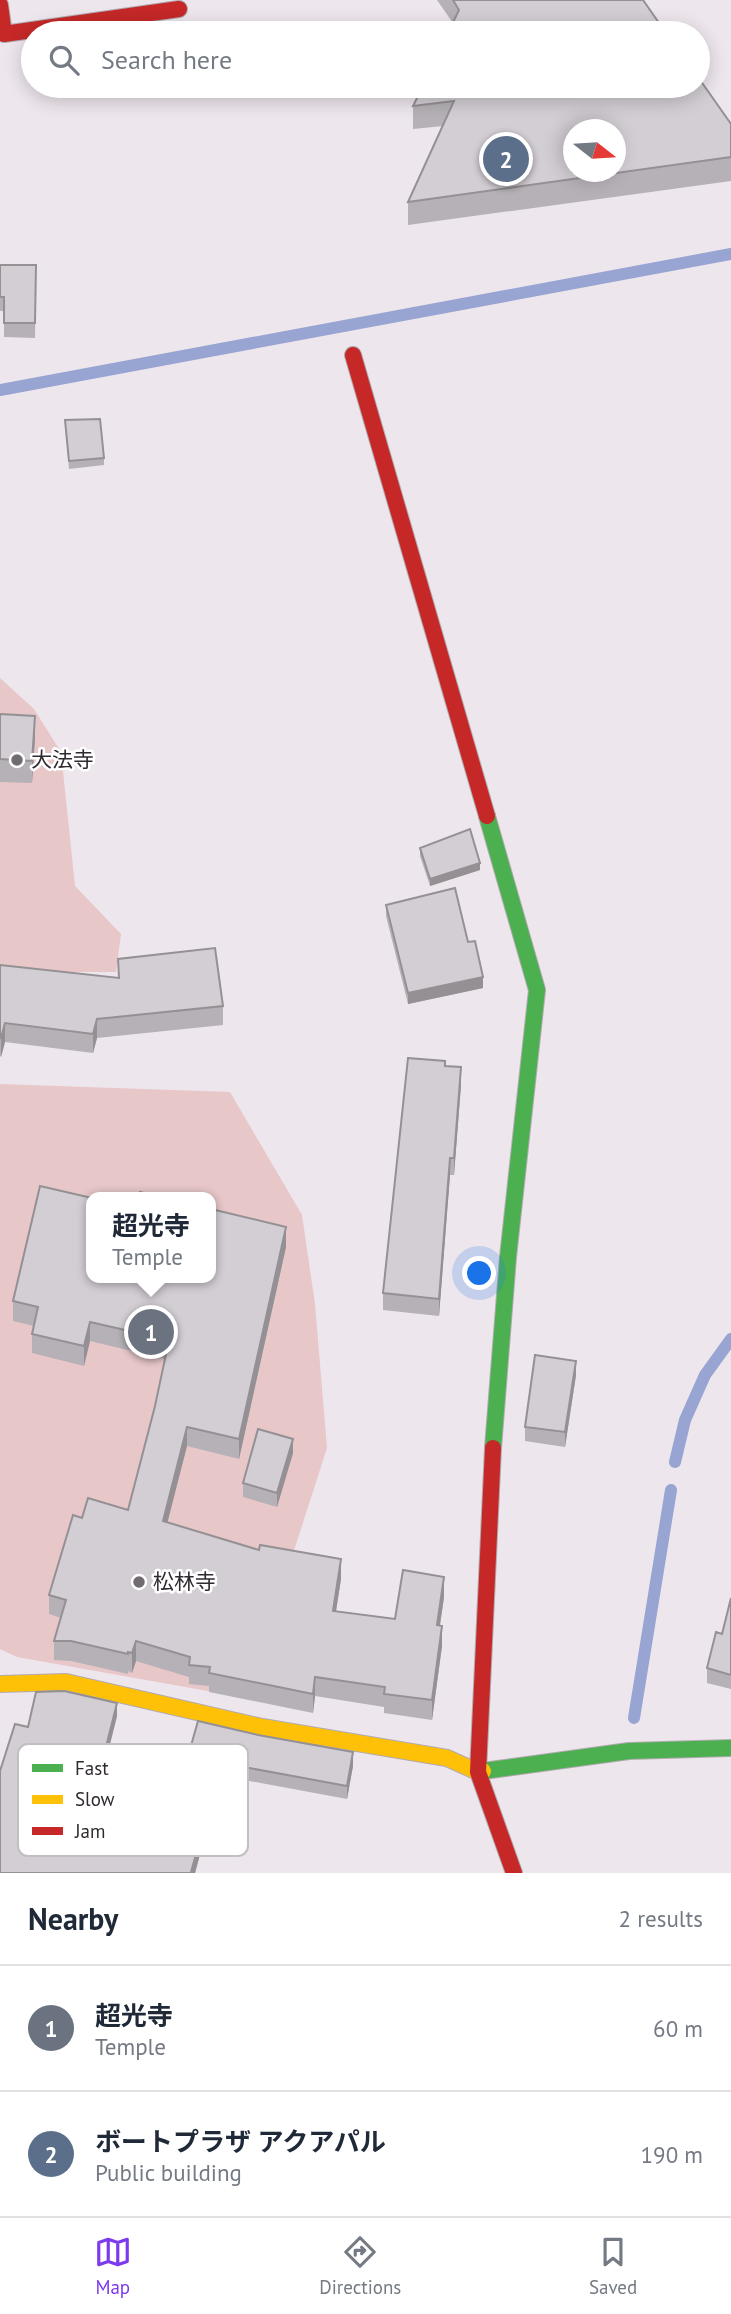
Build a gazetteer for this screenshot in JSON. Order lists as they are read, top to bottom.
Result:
{
  "places": ["大法寺", "松林寺"],
  "legend": ["Fast", "Slow", "Jam"],
  "north": "right",
  "page": {
    "search": "Search here",
    "pins": ["2", "1"],
    "popup": ["超光寺", "Temple"],
    "heading": ["Nearby", "2 results"],
    "list": [
      {
        "mark": "1",
        "name": "超光寺",
        "note": "Temple",
        "value": "60 m"
      },
      {
        "mark": "2",
        "name": "ボートプラザ アクアパル",
        "note": "Public building",
        "value": "190 m"
      }
    ],
    "nav": ["Map", "Directions", "Saved"]
  }
}
